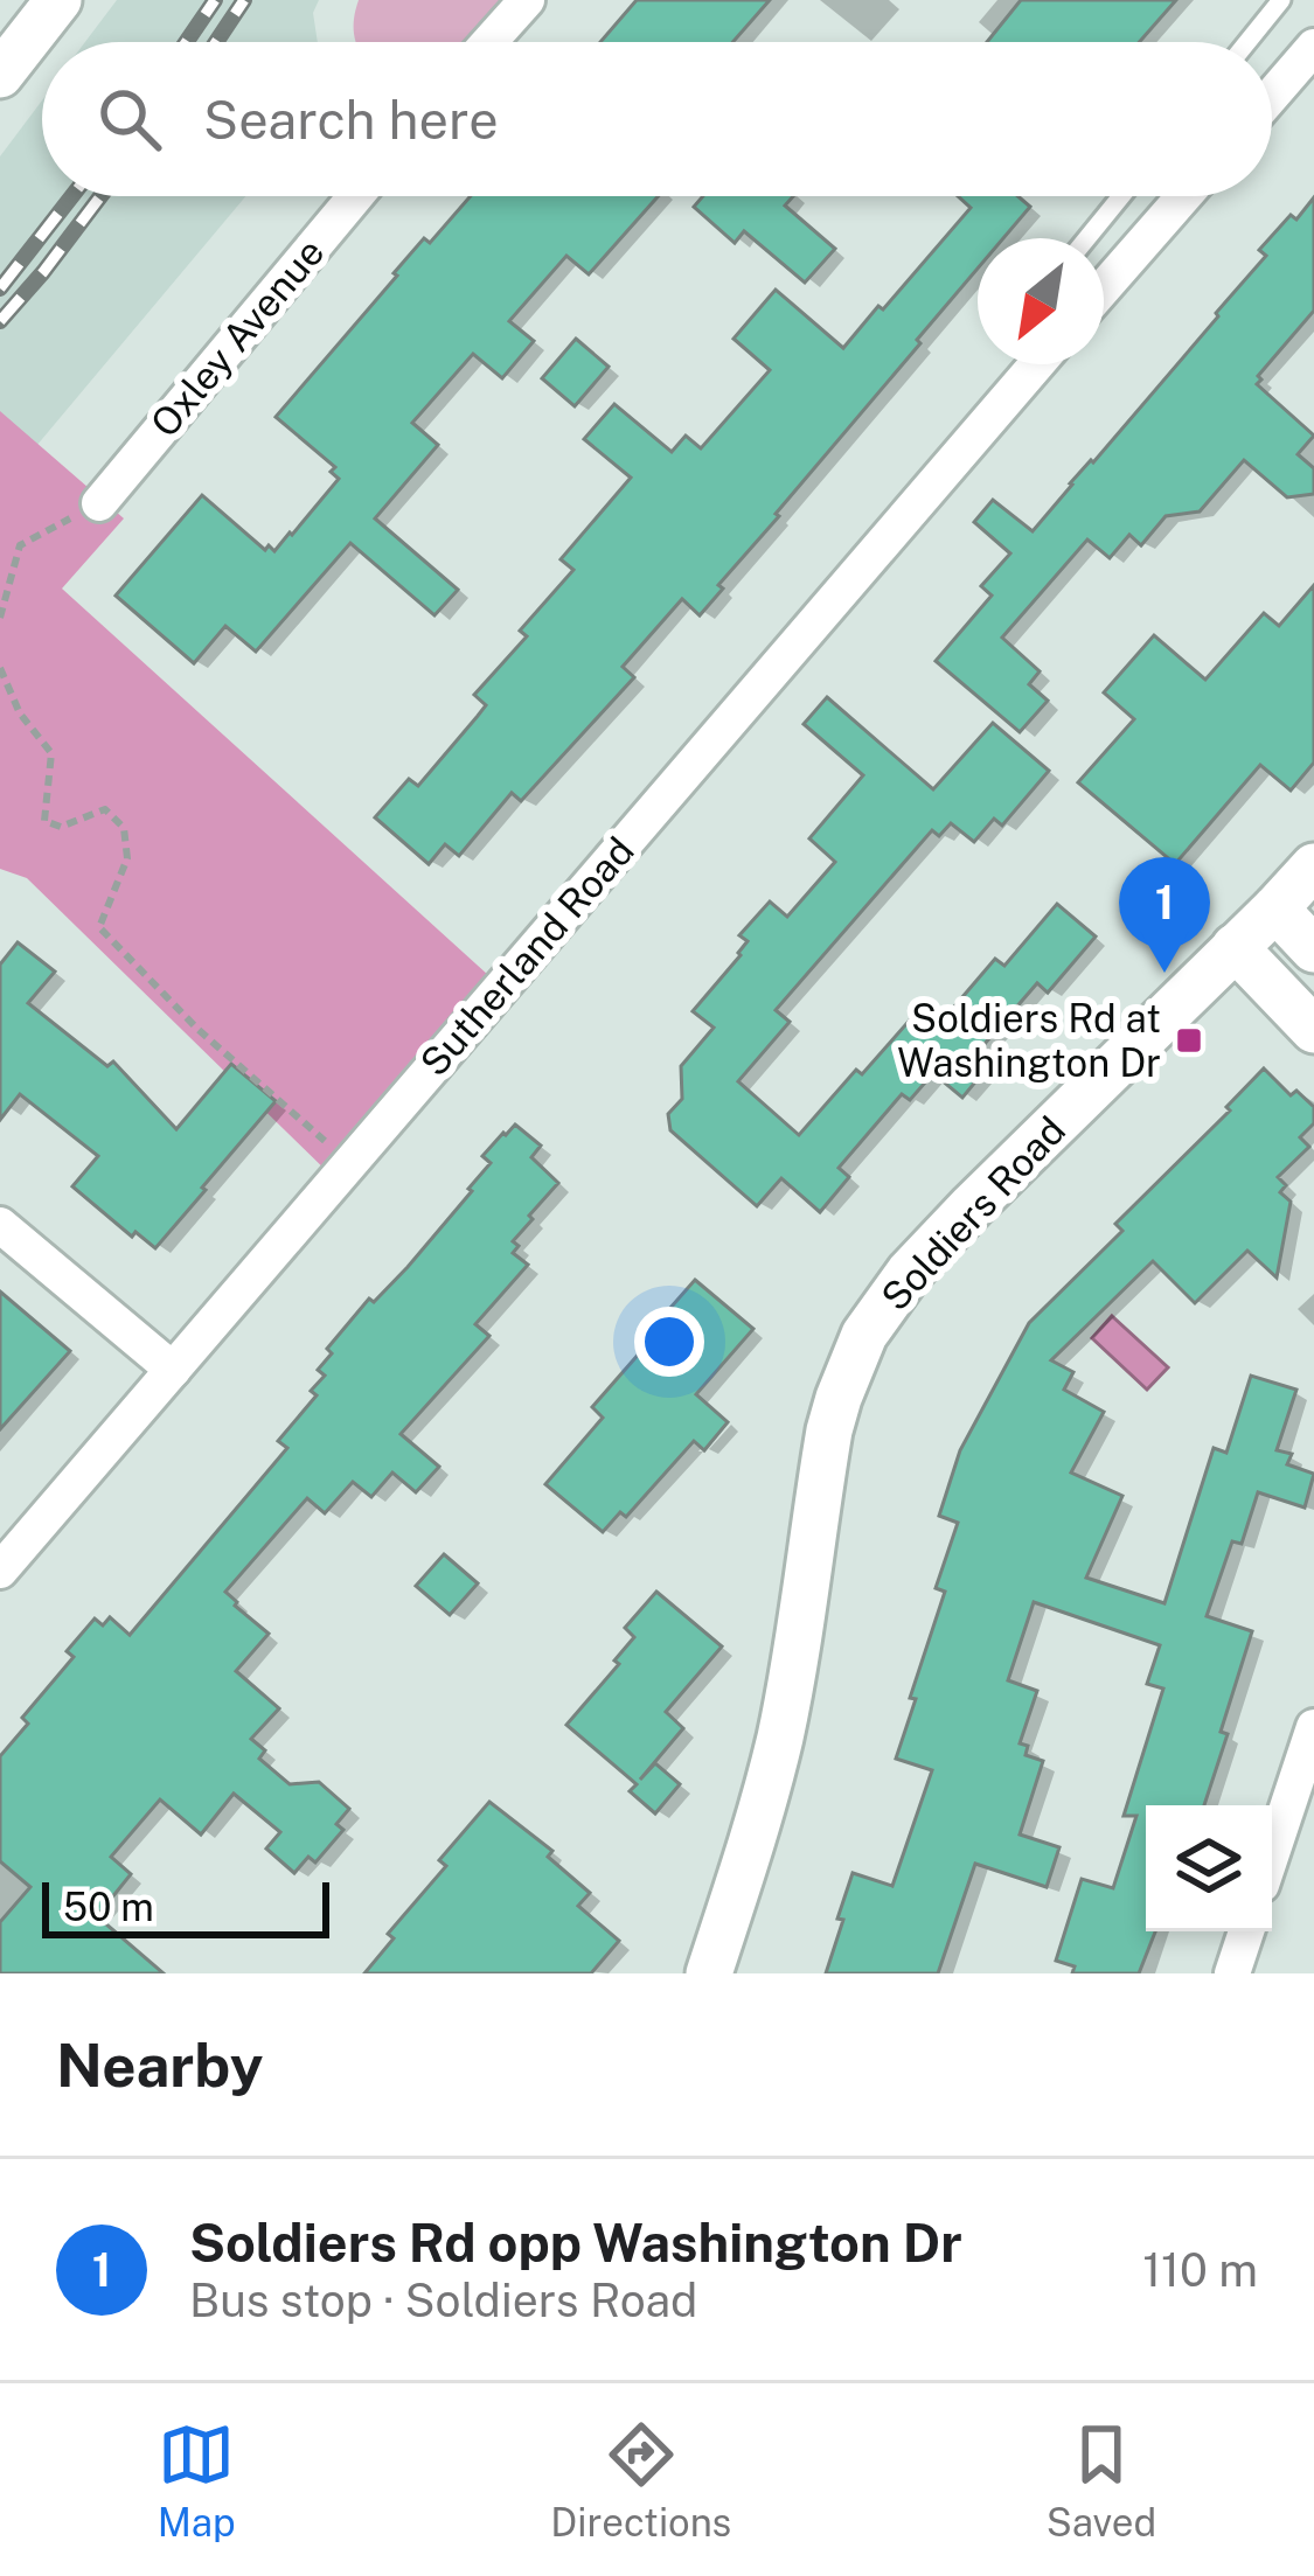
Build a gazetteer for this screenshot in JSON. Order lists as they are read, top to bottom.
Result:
{
  "streets": {
    "street": ["Oxley Avenue", "Sutherland Road", "Soldiers Road"]
  },
  "places": {
    "transit": ["Soldiers Rd at Washington Dr"]
  },
  "scale_bar": "50 m",
  "north": "bottom left",
  "page": {
    "search": "Search here",
    "pins": "1",
    "scale": "50 m",
    "heading": "Nearby",
    "list": [
      {
        "mark": "1",
        "name": "Soldiers Rd opp Washington Dr",
        "note": "Bus stop · Soldiers Road",
        "value": "110 m"
      }
    ],
    "nav": ["Map", "Directions", "Saved"]
  }
}
